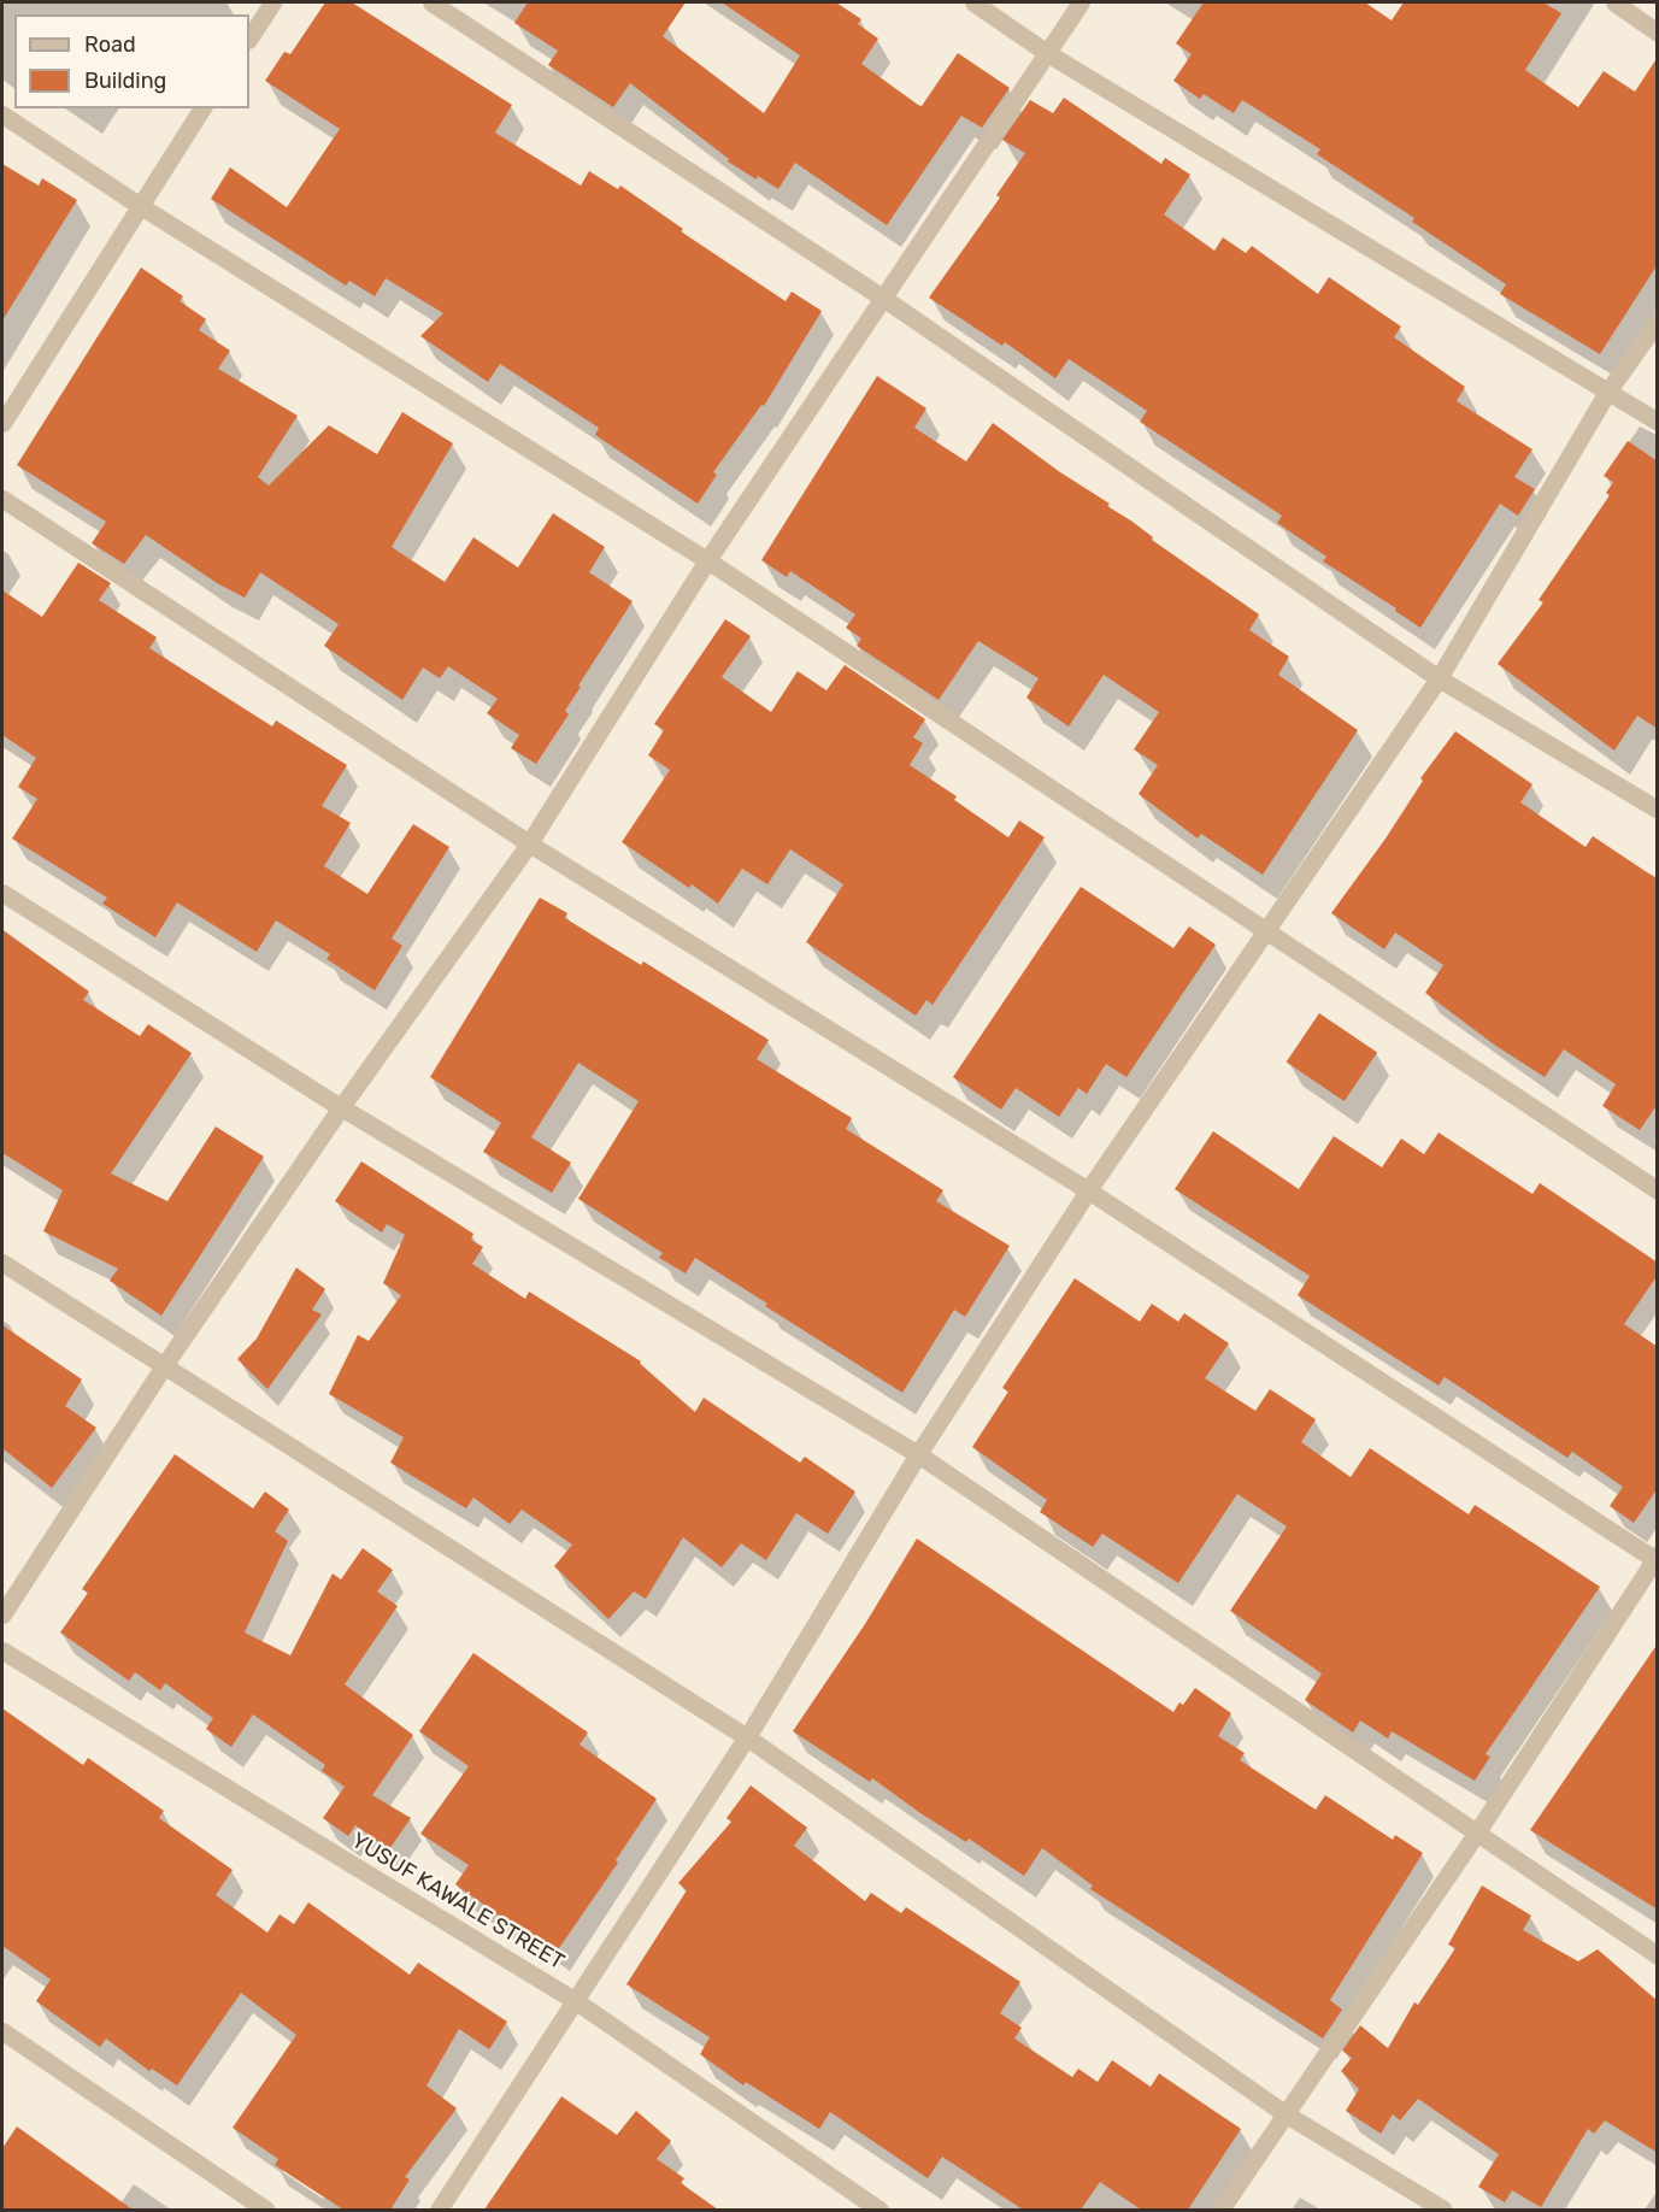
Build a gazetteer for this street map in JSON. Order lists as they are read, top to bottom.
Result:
{
  "streets": {
    "street": ["YUSUF KAWALE STREET"]
  },
  "legend": ["Road", "Building"]
}
